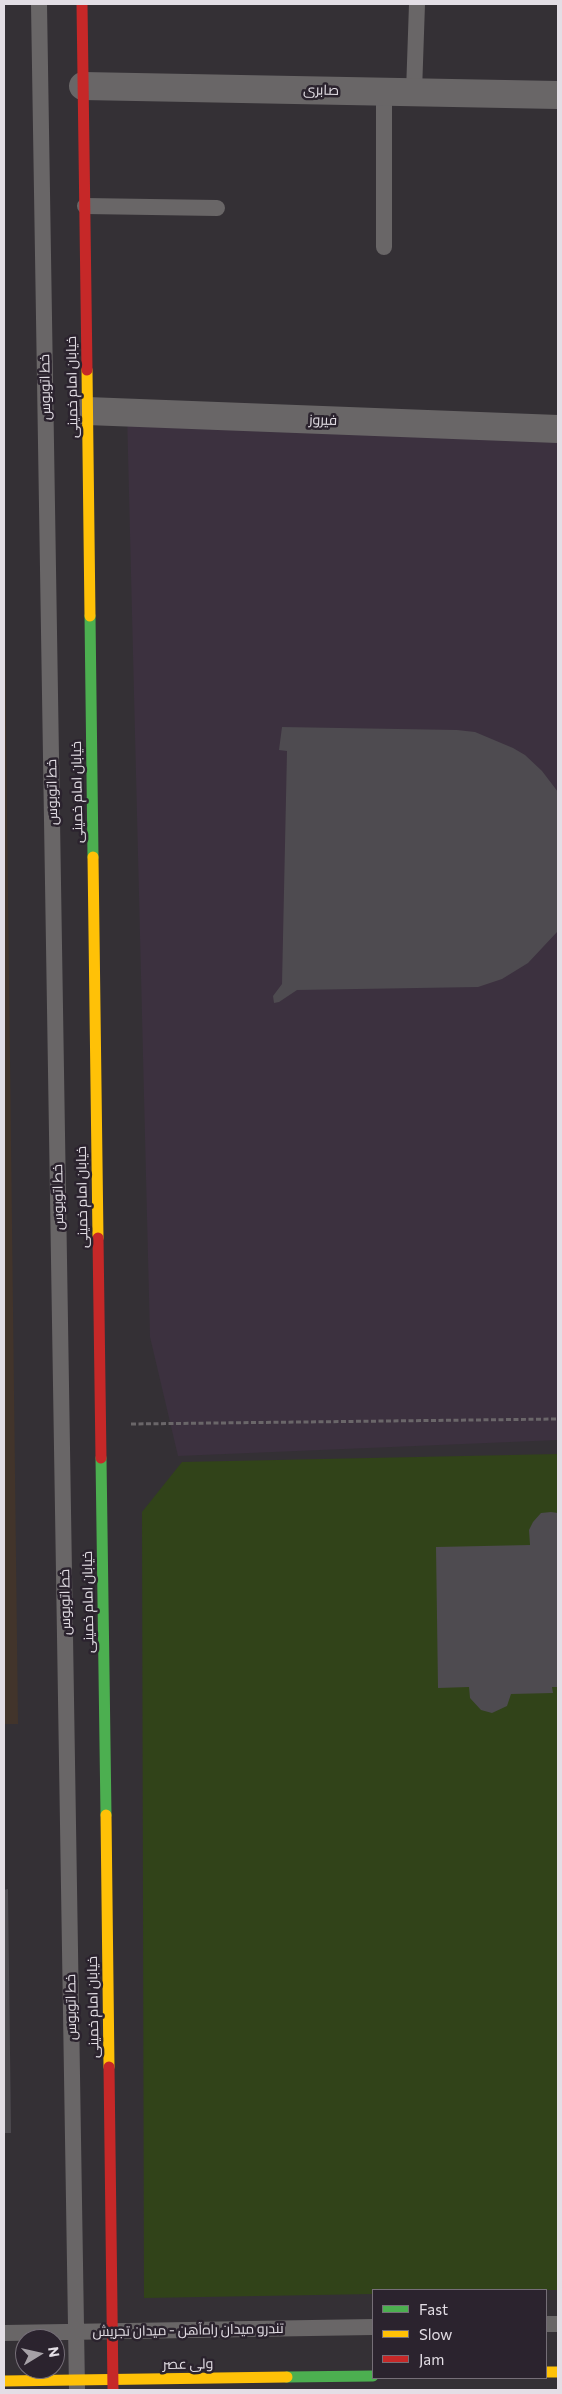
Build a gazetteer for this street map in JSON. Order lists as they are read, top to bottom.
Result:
{
  "streets": {
    "main road": ["خیابان امام خمینی", "ولی عصر"],
    "street": ["صابری", "فیروز"],
    "lane": ["خط اتوبوس", "تندرو میدان راه‌آهن - میدان تجریش"]
  },
  "crossings": [
    ["صابری", "خیابان امام خمینی"],
    ["خط اتوبوس", "تندرو میدان راه‌آهن - میدان تجریش"],
    ["خط اتوبوس", "ولی عصر"],
    ["خیابان امام خمینی", "فیروز"],
    ["خیابان امام خمینی", "تندرو میدان راه‌آهن - میدان تجریش"],
    ["خیابان امام خمینی", "ولی عصر"]
  ],
  "legend": ["Fast", "Slow", "Jam"],
  "north": "right"
}
